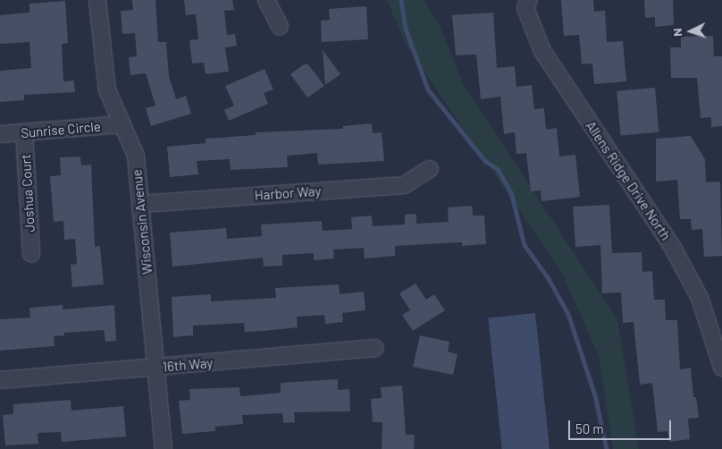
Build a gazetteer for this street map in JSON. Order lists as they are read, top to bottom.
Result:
{
  "streets": {
    "street": [
      "Sunrise Circle",
      "Allens Ridge Drive North",
      "Joshua Court",
      "Harbor Way",
      "Wisconsin Avenue",
      "16th Way"
    ]
  },
  "crossings": [
    ["Sunrise Circle", "Joshua Court"],
    ["Sunrise Circle", "Wisconsin Avenue"],
    ["Harbor Way", "Wisconsin Avenue"],
    ["Wisconsin Avenue", "16th Way"]
  ],
  "scale_bar": "50 m",
  "north": "left"
}
